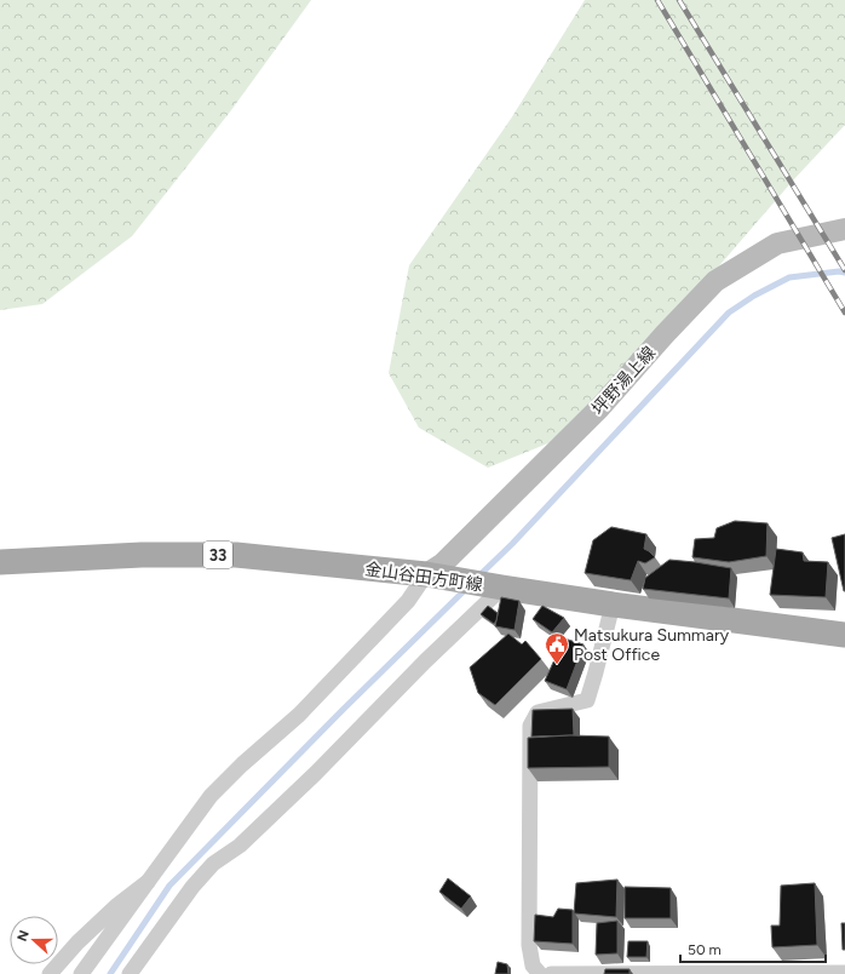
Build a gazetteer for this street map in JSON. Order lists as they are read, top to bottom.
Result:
{
  "streets": {
    "main road": ["坪野湯上線", "33", "金山谷田方町線"]
  },
  "crossings": [
    ["坪野湯上線", "金山谷田方町線"]
  ],
  "places": {
    "public building": ["Matsukura Summary Post Office"]
  },
  "scale_bar": "50 m",
  "north": "left"
}
